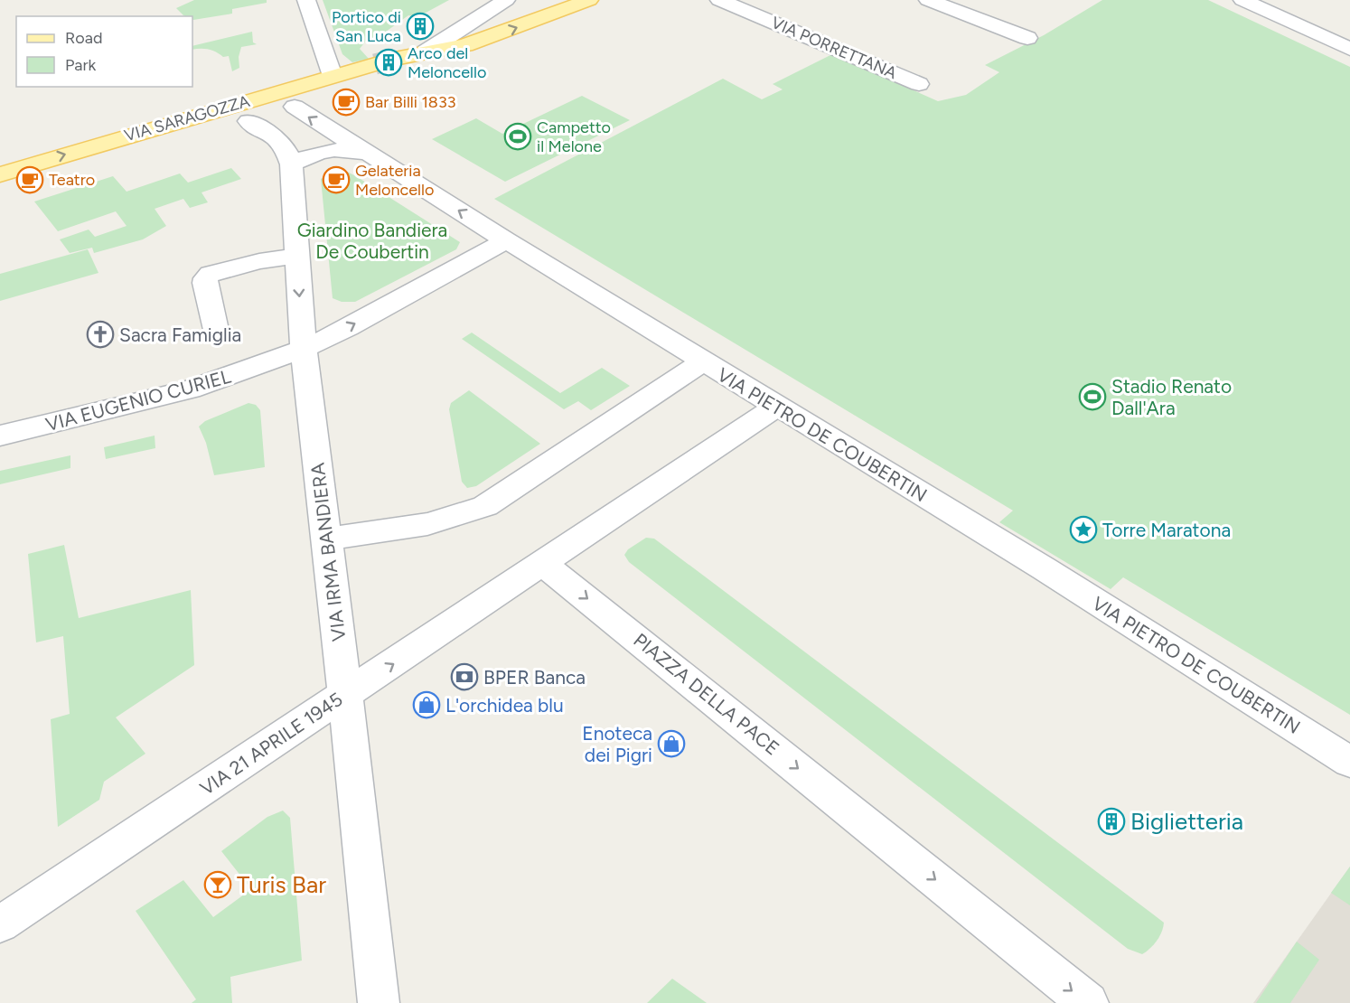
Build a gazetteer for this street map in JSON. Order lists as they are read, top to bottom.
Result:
{
  "streets": {
    "main road": ["VIA SARAGOZZA"],
    "street": [
      "VIA PORRETTANA",
      "VIA EUGENIO CURIEL",
      "VIA PIETRO DE COUBERTIN",
      "VIA IRMA BANDIERA",
      "PIAZZA DELLA PACE",
      "VIA 21 APRILE 1945"
    ]
  },
  "crossings": [
    ["VIA SARAGOZZA", "VIA PIETRO DE COUBERTIN"],
    ["VIA SARAGOZZA", "VIA IRMA BANDIERA"],
    ["VIA EUGENIO CURIEL", "VIA PIETRO DE COUBERTIN"],
    ["VIA EUGENIO CURIEL", "VIA IRMA BANDIERA"],
    ["VIA IRMA BANDIERA", "VIA 21 APRILE 1945"],
    ["PIAZZA DELLA PACE", "VIA 21 APRILE 1945"]
  ],
  "one_way": ["VIA SARAGOZZA", "PIAZZA DELLA PACE"],
  "parks": ["Giardino Bandiera De Coubertin"],
  "places": {
    "building": ["Portico di San Luca", "Arco del Meloncello", "Biglietteria"],
    "cafe": ["Bar Billi 1833", "Teatro", "Gelateria Meloncello"],
    "sports": ["Campetto il Melone", "Stadio Renato Dall'Ara"],
    "church": ["Sacra Famiglia"],
    "place": ["Torre Maratona"],
    "bank": ["BPER Banca"],
    "shop": ["L'orchidea blu", "Enoteca dei Pigri"],
    "bar": ["Turis Bar"]
  },
  "legend": ["Road", "Park"]
}
